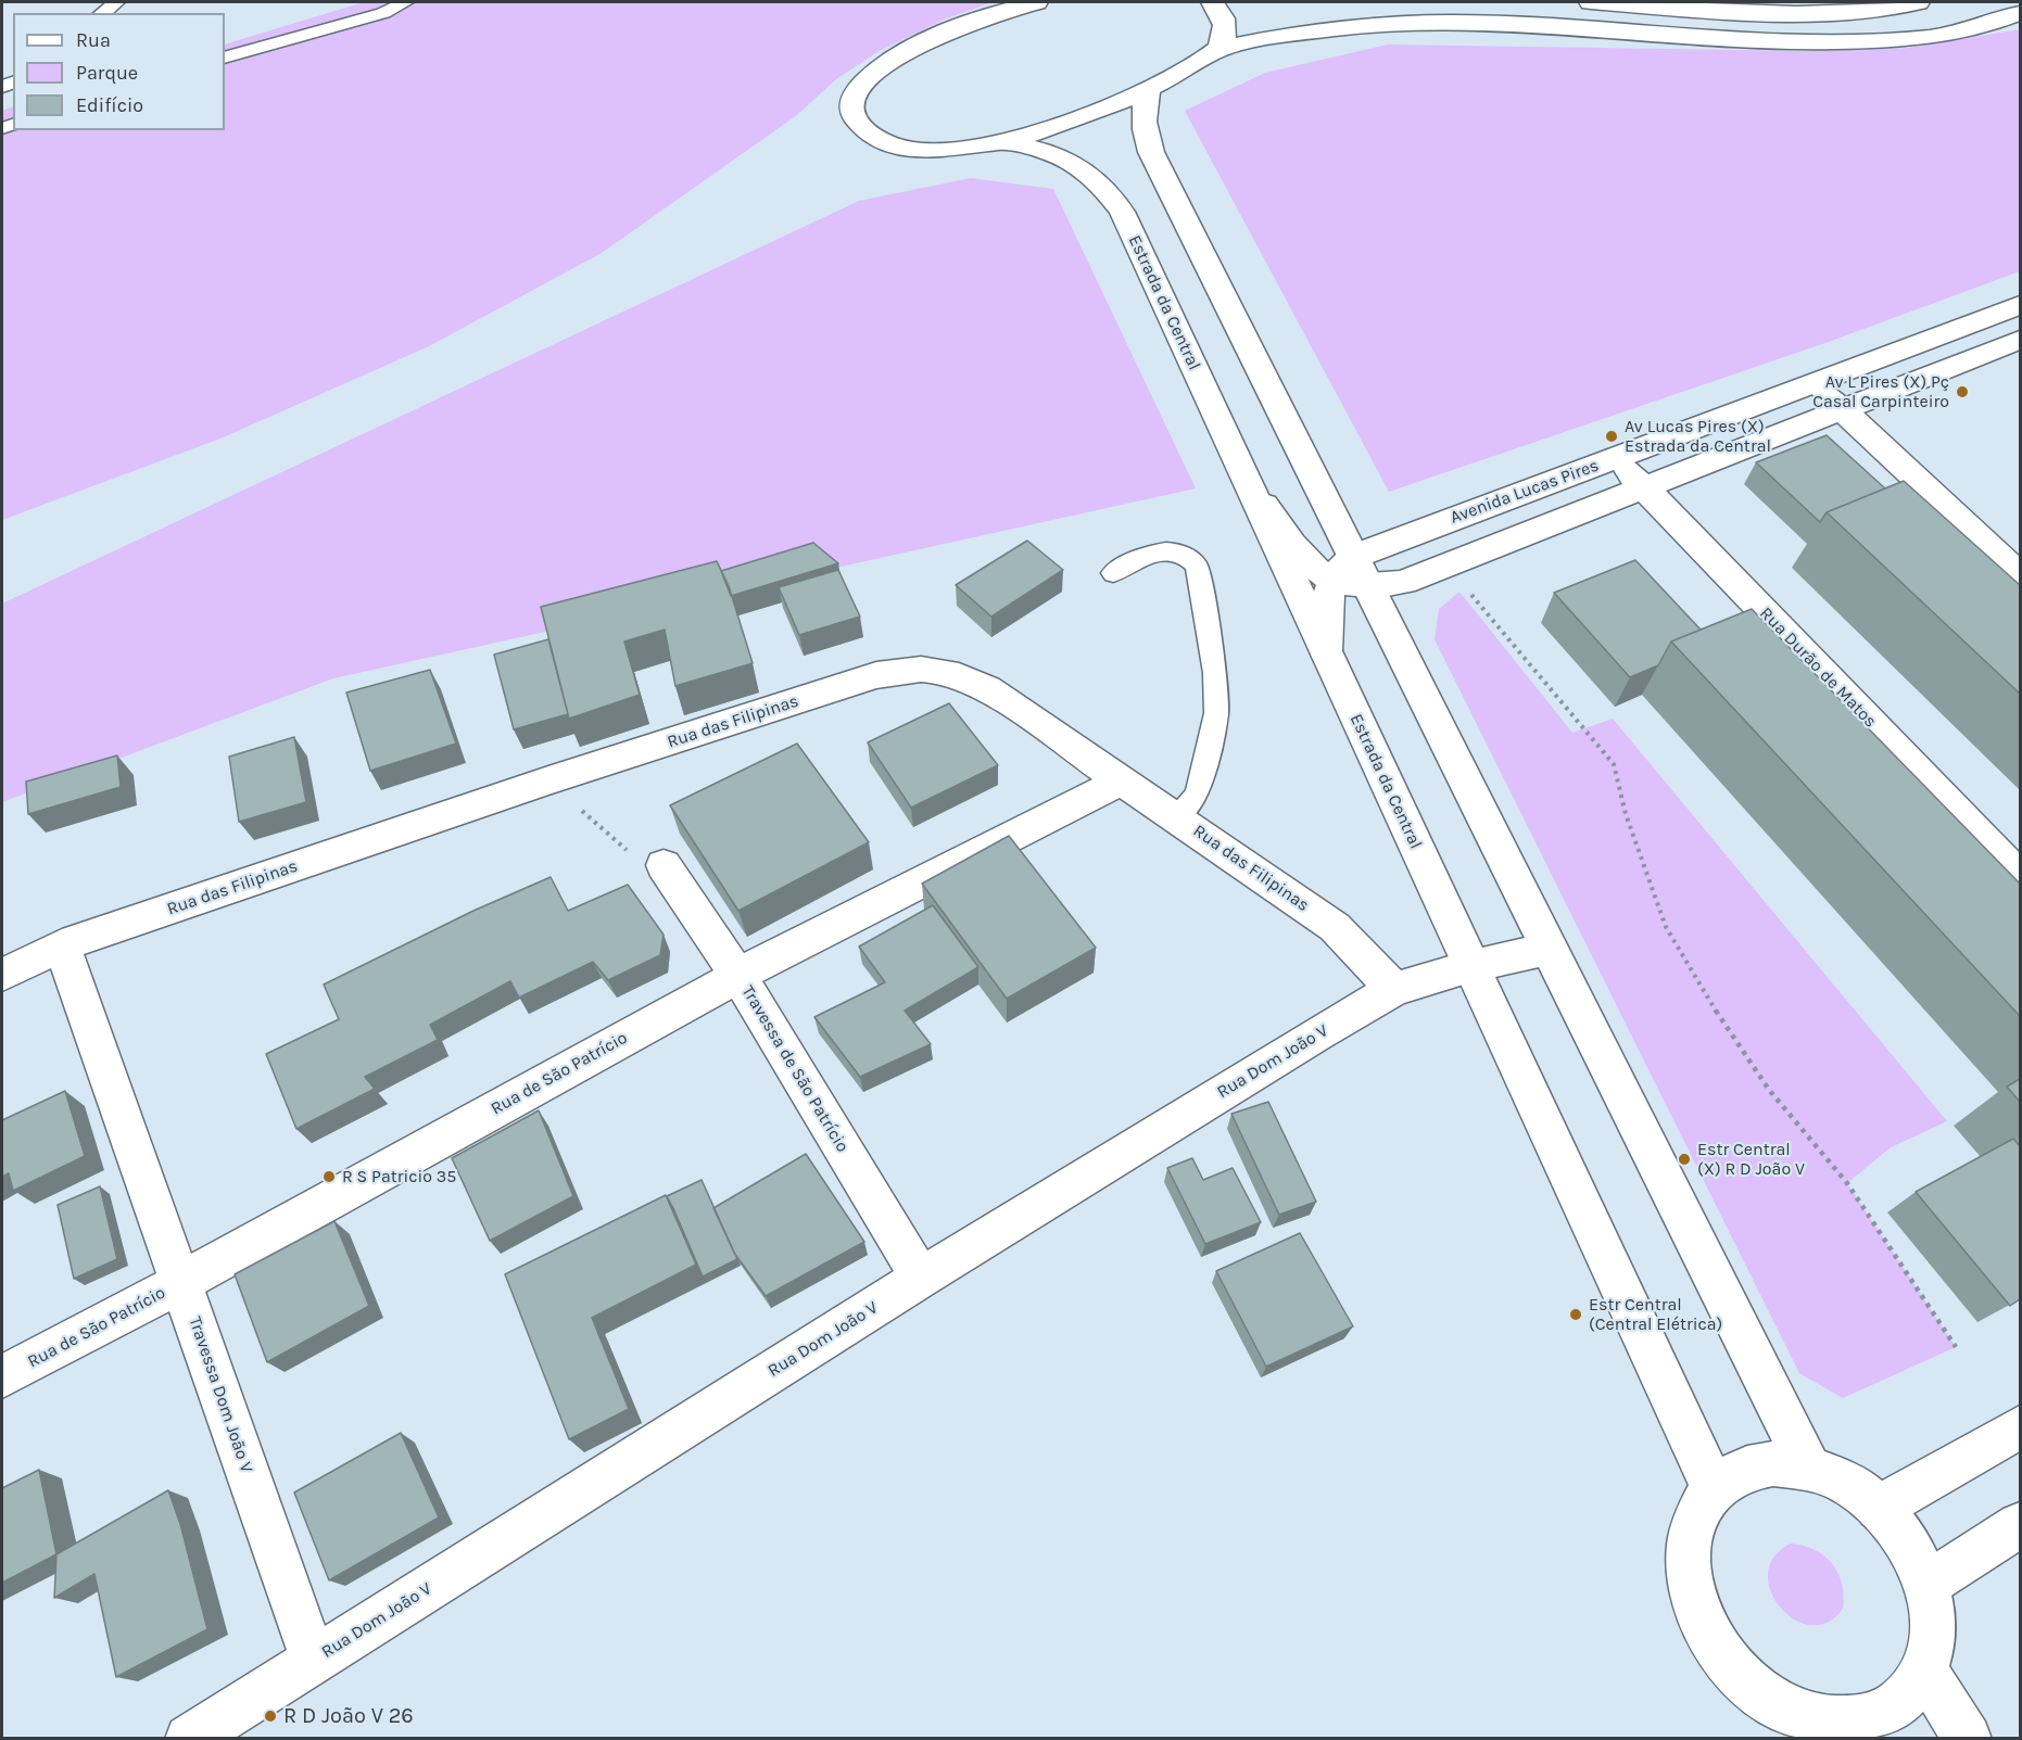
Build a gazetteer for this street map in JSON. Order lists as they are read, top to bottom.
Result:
{
  "streets": {
    "street": [
      "Estrada da Central",
      "Avenida Lucas Pires",
      "Rua Durão de Matos",
      "Rua das Filipinas",
      "Rua Dom João V",
      "Travessa de São Patrício",
      "Rua de São Patrício",
      "Travessa Dom João V"
    ]
  },
  "crossings": [
    ["Estrada da Central", "Avenida Lucas Pires"],
    ["Estrada da Central", "Rua Dom João V"],
    ["Avenida Lucas Pires", "Rua Durão de Matos"],
    ["Rua das Filipinas", "Rua Dom João V"],
    ["Rua das Filipinas", "Rua de São Patrício"],
    ["Rua das Filipinas", "Travessa Dom João V"],
    ["Rua Dom João V", "Travessa de São Patrício"],
    ["Rua Dom João V", "Travessa Dom João V"],
    ["Travessa de São Patrício", "Rua de São Patrício"],
    ["Rua de São Patrício", "Travessa Dom João V"]
  ],
  "places": [
    "Av L Pires (X) Pç Casal Carpinteiro",
    "Av Lucas Pires (X) Estrada da Central",
    "Estr Central (X) R D João V",
    "R S Patricio 35",
    "Estr Central (Central Elétrica)",
    "R D João V 26"
  ],
  "legend": ["Rua", "Parque", "Edifício"]
}
